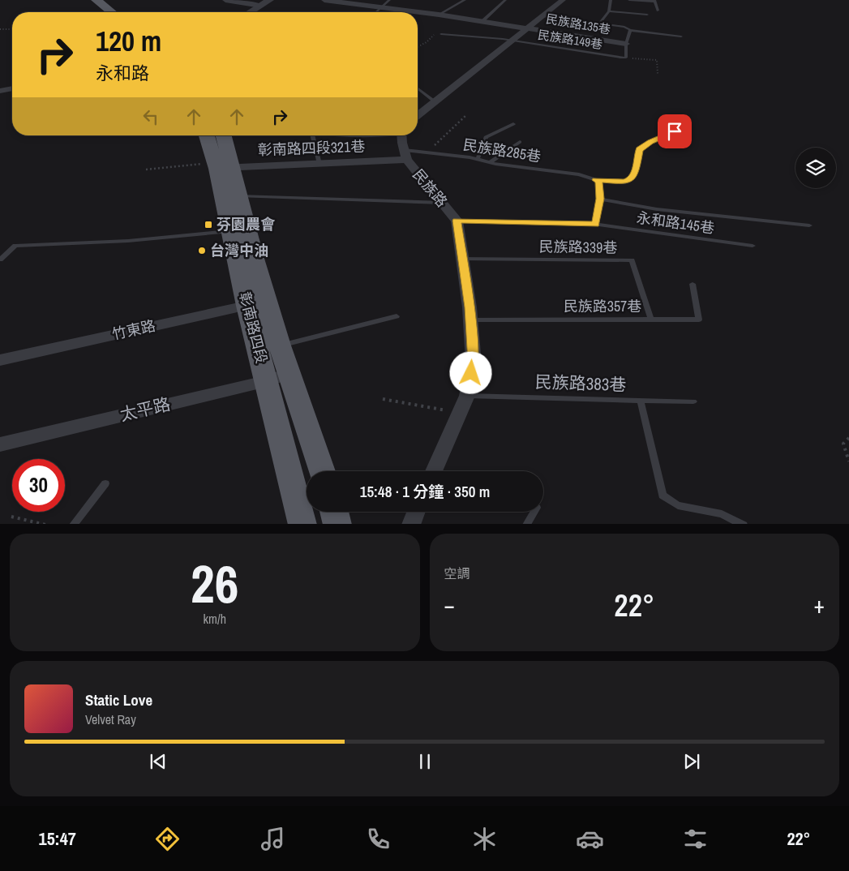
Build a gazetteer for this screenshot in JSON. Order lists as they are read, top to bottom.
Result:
{
  "streets": {
    "main road": ["彰南路四段"],
    "street": [
      "民族路135巷",
      "彰南路四段321巷",
      "民族路",
      "竹東路",
      "太平路"
    ],
    "lane": [
      "民族路149巷",
      "民族路285巷",
      "永和路145巷",
      "民族路339巷",
      "民族路357巷",
      "民族路383巷"
    ]
  },
  "crossings": [
    ["彰南路四段321巷", "民族路285巷"],
    ["彰南路四段321巷", "民族路"],
    ["彰南路四段321巷", "彰南路四段"],
    ["民族路285巷", "民族路"],
    ["民族路", "永和路145巷"],
    ["民族路", "民族路339巷"],
    ["民族路", "民族路357巷"],
    ["民族路", "民族路383巷"],
    ["民族路339巷", "民族路357巷"],
    ["彰南路四段", "竹東路"],
    ["彰南路四段", "太平路"]
  ],
  "places": {
    "transit": ["芬園農會"],
    "other": ["台灣中油"]
  },
  "page": {
    "turn": ["120 m", "永和路"],
    "limit": "30",
    "trip": "15:48 · 1 分鐘 · 350 m",
    "tile": [
      ["26", "km/h"],
      "空調"
    ],
    "heat": ["−", "22°", "+"],
    "song": ["Static Love", "Velvet Ray"],
    "tabs": ["15:47", "22°"]
  }
}
